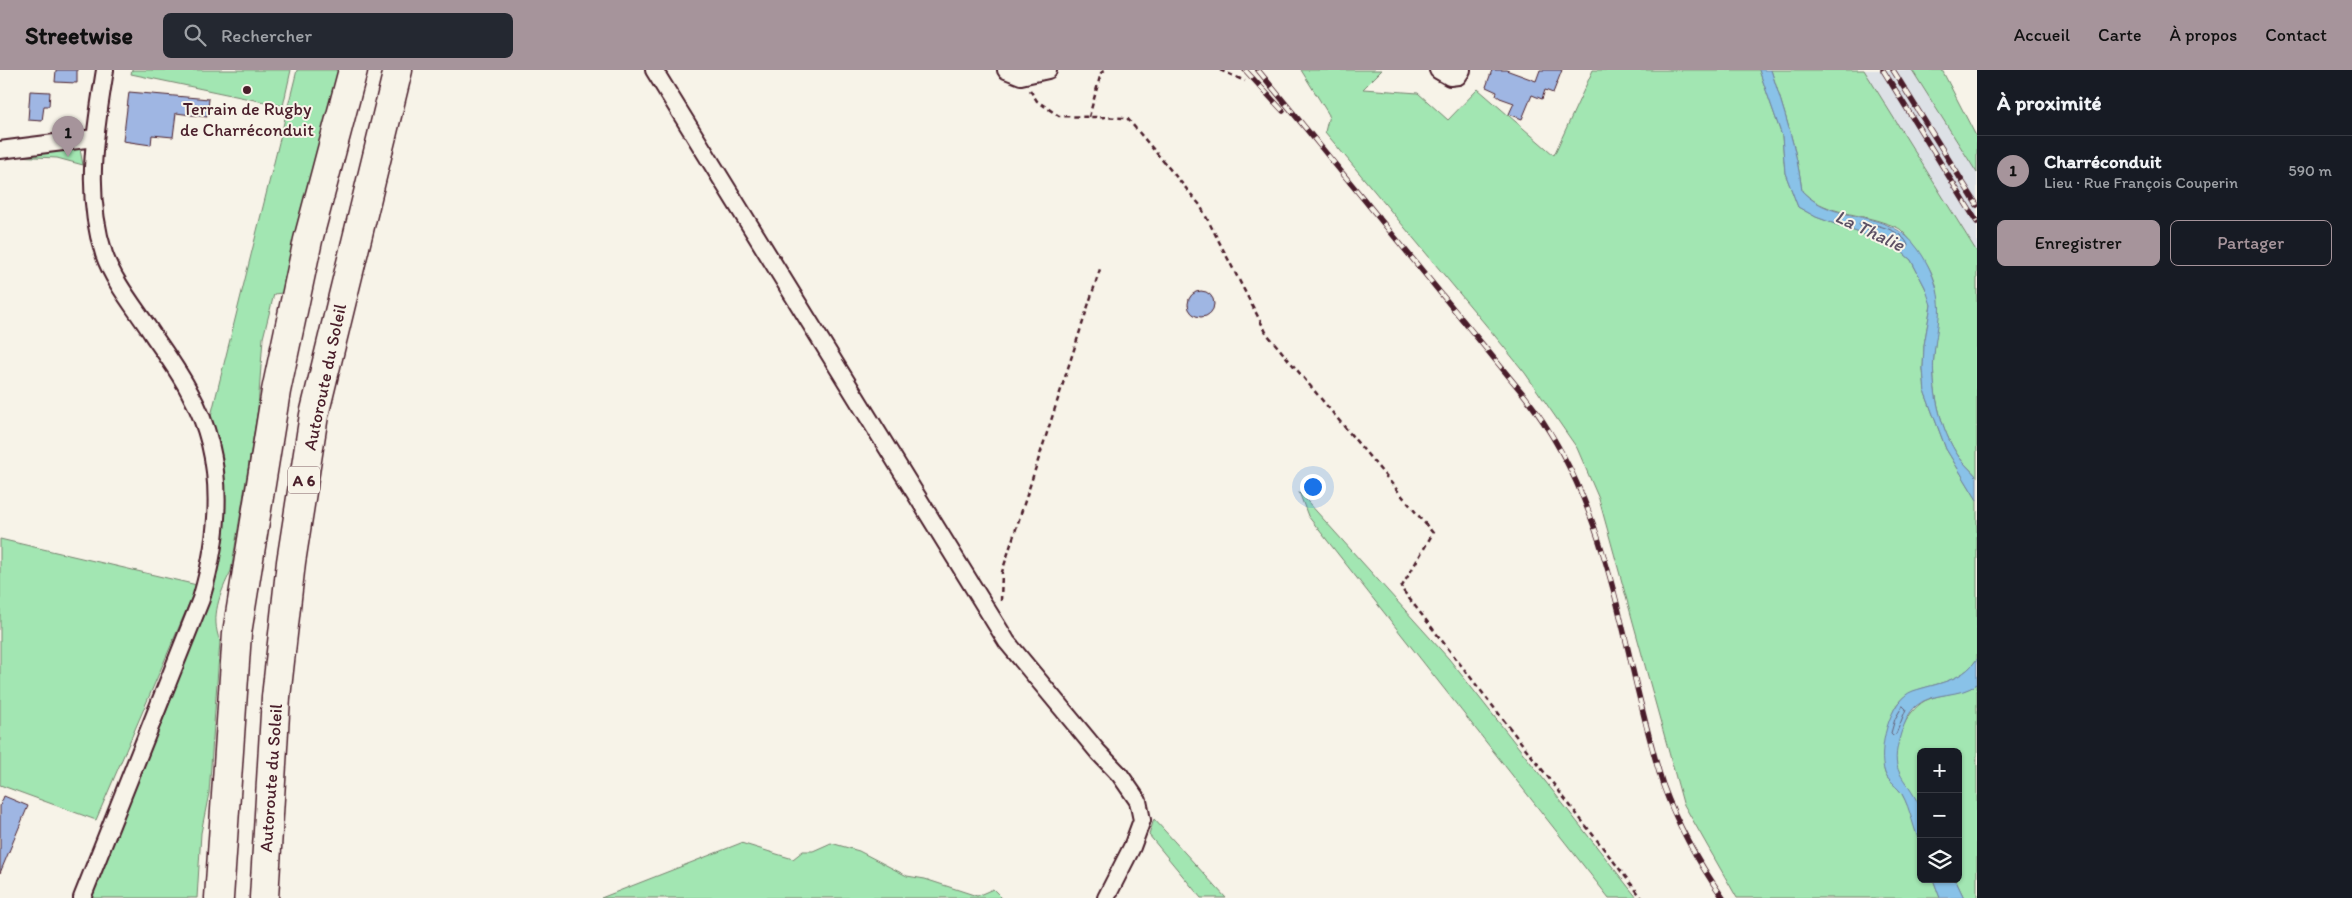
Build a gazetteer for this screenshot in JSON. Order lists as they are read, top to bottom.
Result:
{
  "streets": {
    "highway": ["Autoroute du Soleil", "A 6"]
  },
  "water": ["La Thalie"],
  "places": ["Terrain de Rugby de Charréconduit"],
  "page": {
    "header": "Streetwise",
    "search": "Rechercher",
    "nav": [
      "Accueil",
      "Carte",
      "À propos",
      "Contact"
    ],
    "heading": "À proximité",
    "pins": "1",
    "list": [
      {
        "mark": "1",
        "name": "Charréconduit",
        "note": "Lieu · Rue François Couperin",
        "value": "590 m"
      }
    ],
    "buttons": ["Enregistrer", "Partager"],
    "map_buttons": ["+", "−"]
  }
}
